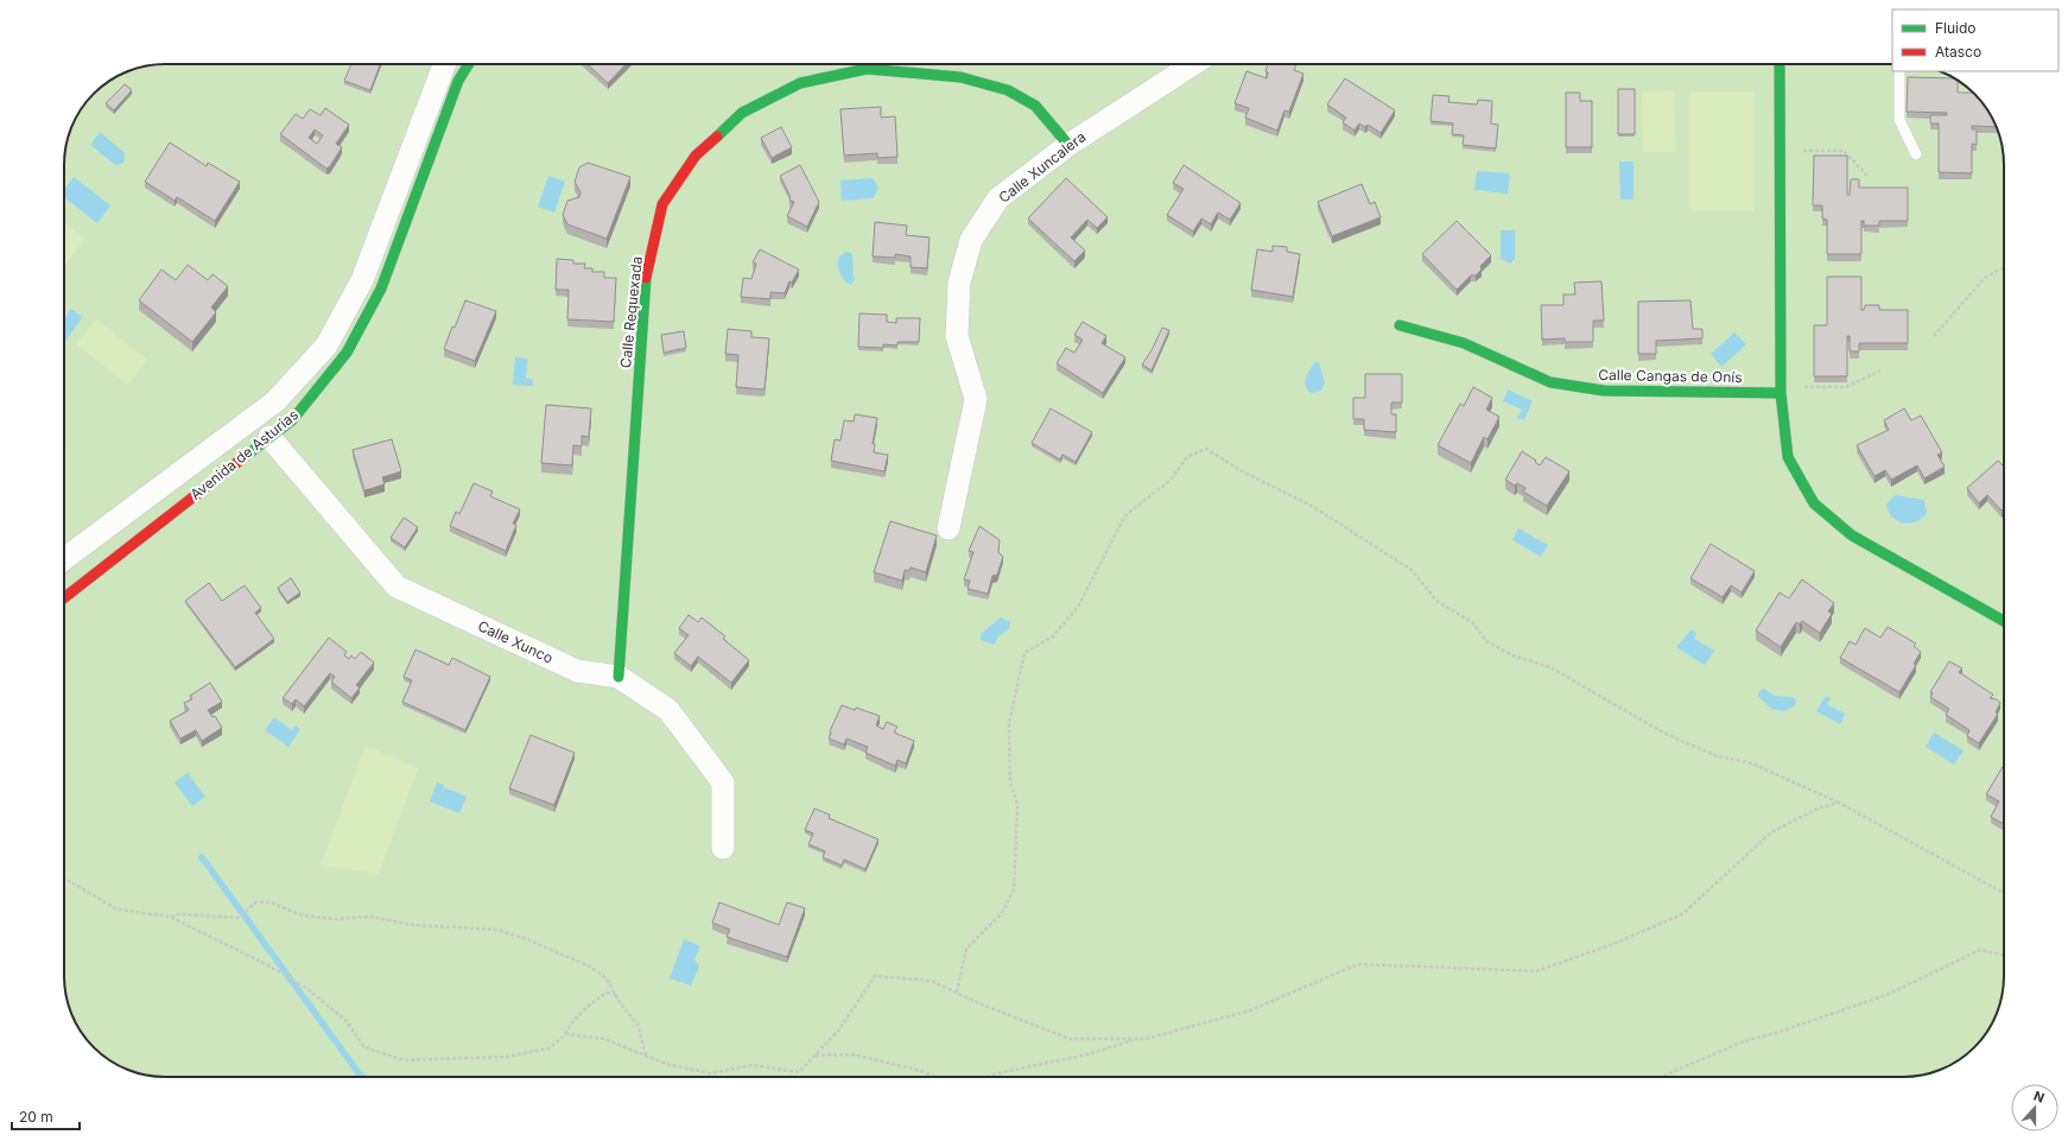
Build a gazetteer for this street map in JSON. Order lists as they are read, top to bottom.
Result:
{
  "streets": {
    "street": [
      "Calle Xuncalera",
      "Calle Requexada",
      "Calle Cangas de Onís",
      "Avenida de Asturias",
      "Calle Xunco"
    ]
  },
  "crossings": [
    ["Calle Xuncalera", "Calle Requexada"],
    ["Calle Requexada", "Calle Xunco"],
    ["Avenida de Asturias", "Calle Xunco"]
  ],
  "legend": ["Fluido", "Atasco"],
  "scale_bar": "20 m",
  "north": "top"
}
